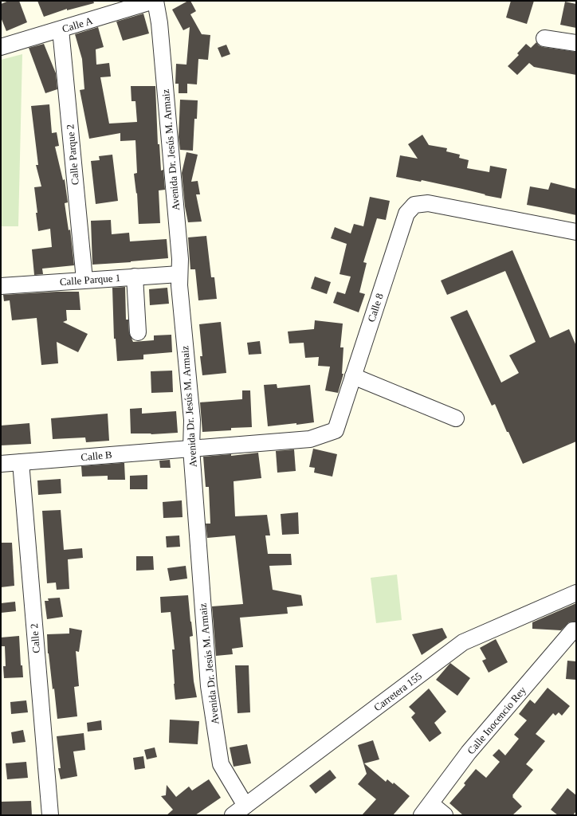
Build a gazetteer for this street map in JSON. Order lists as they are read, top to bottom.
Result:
{
  "streets": {
    "street": [
      "Calle A",
      "Avenida Dr. Jesús M. Armaiz",
      "Calle Parque 2",
      "Calle Parque 1",
      "Calle 8",
      "Calle B",
      "Calle 2",
      "Carretera 155",
      "Calle Inocencio Rey"
    ]
  },
  "crossings": [
    ["Calle A", "Avenida Dr. Jesús M. Armaiz"],
    ["Calle A", "Calle Parque 2"],
    ["Avenida Dr. Jesús M. Armaiz", "Calle Parque 1"],
    ["Avenida Dr. Jesús M. Armaiz", "Calle 8"],
    ["Avenida Dr. Jesús M. Armaiz", "Calle B"],
    ["Avenida Dr. Jesús M. Armaiz", "Carretera 155"],
    ["Calle Parque 2", "Calle Parque 1"],
    ["Calle 8", "Calle B"],
    ["Calle B", "Calle 2"]
  ]
}
